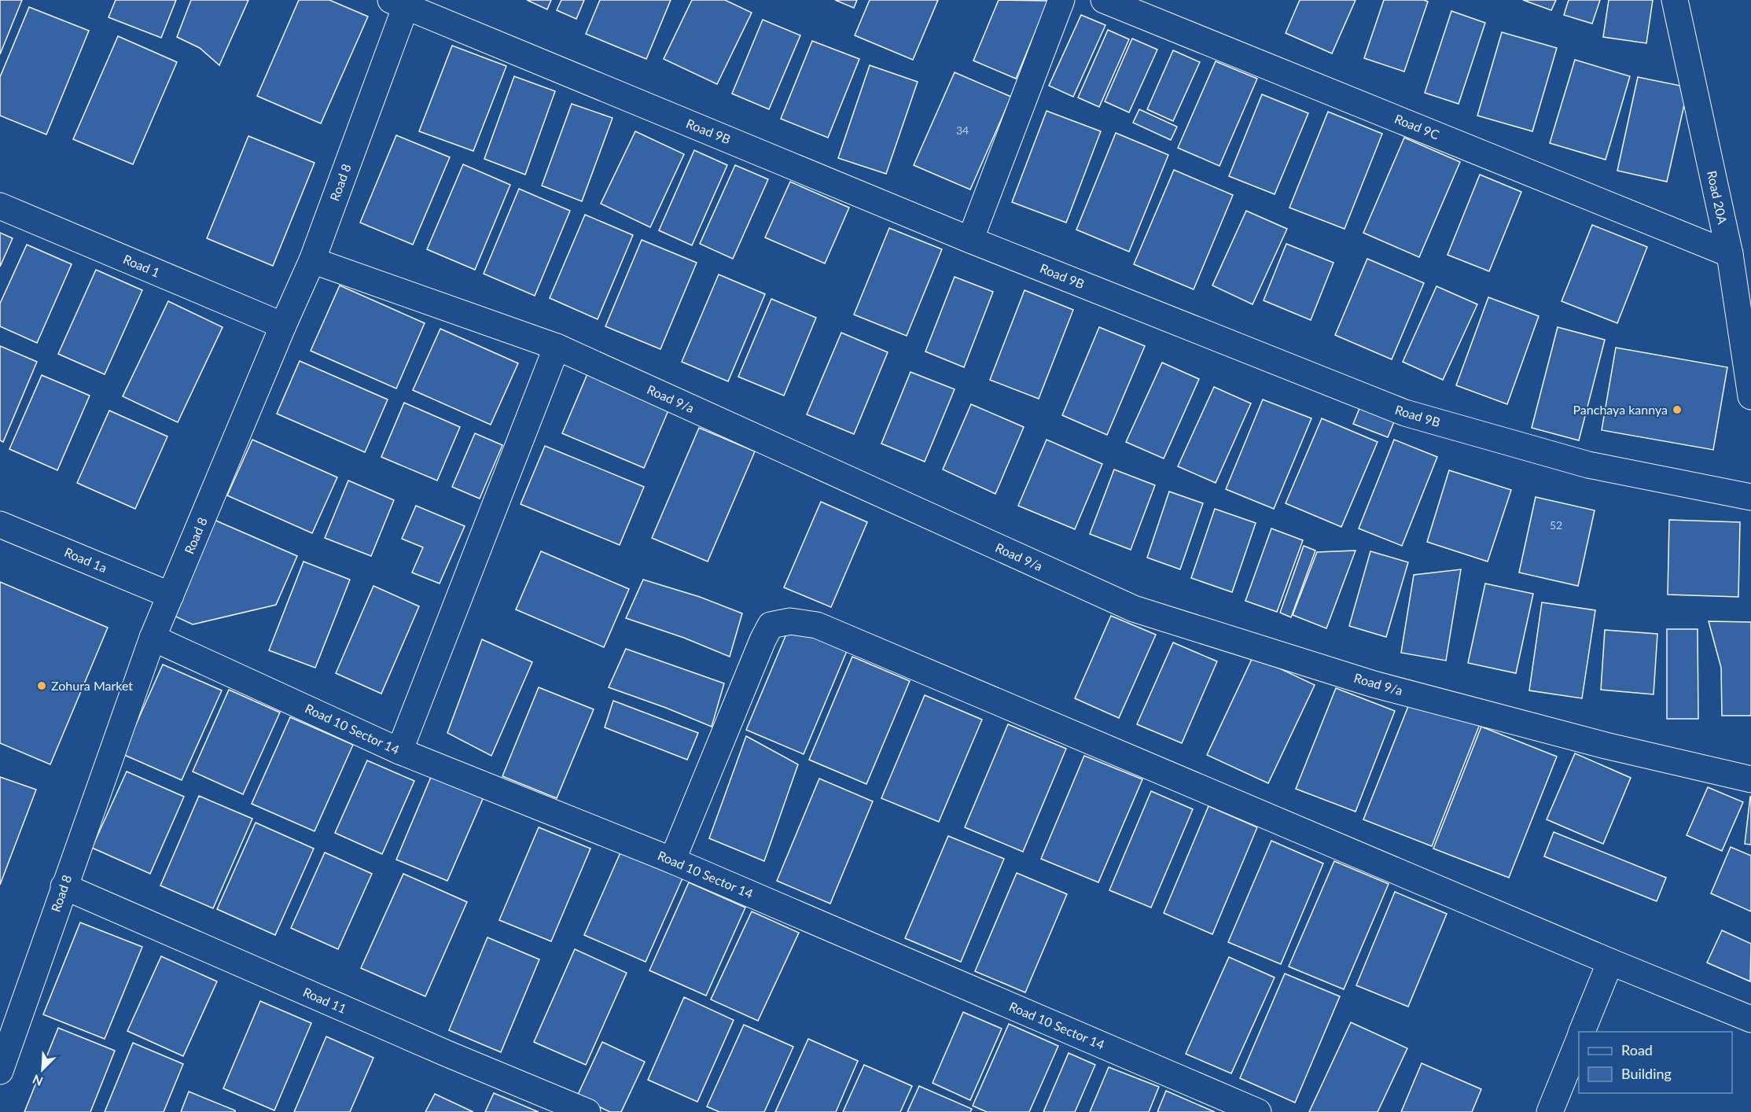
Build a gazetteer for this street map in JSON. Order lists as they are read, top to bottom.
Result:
{
  "streets": {
    "street": [
      "Road 9C",
      "Road 9B",
      "Road 8",
      "Road 20A",
      "Road 1",
      "Road 9/a",
      "Road 1a",
      "Road 10 Sector 14",
      "Road 11"
    ]
  },
  "crossings": [
    ["Road 9C", "Road 20A"],
    ["Road 9B", "Road 8"],
    ["Road 8", "Road 1"],
    ["Road 8", "Road 9/a"],
    ["Road 8", "Road 1a"],
    ["Road 8", "Road 10 Sector 14"],
    ["Road 8", "Road 11"]
  ],
  "places": ["Panchaya kannya", "Zohura Market"],
  "house_numbers": ["34", "52"],
  "legend": ["Road", "Building"],
  "north": "bottom left"
}
